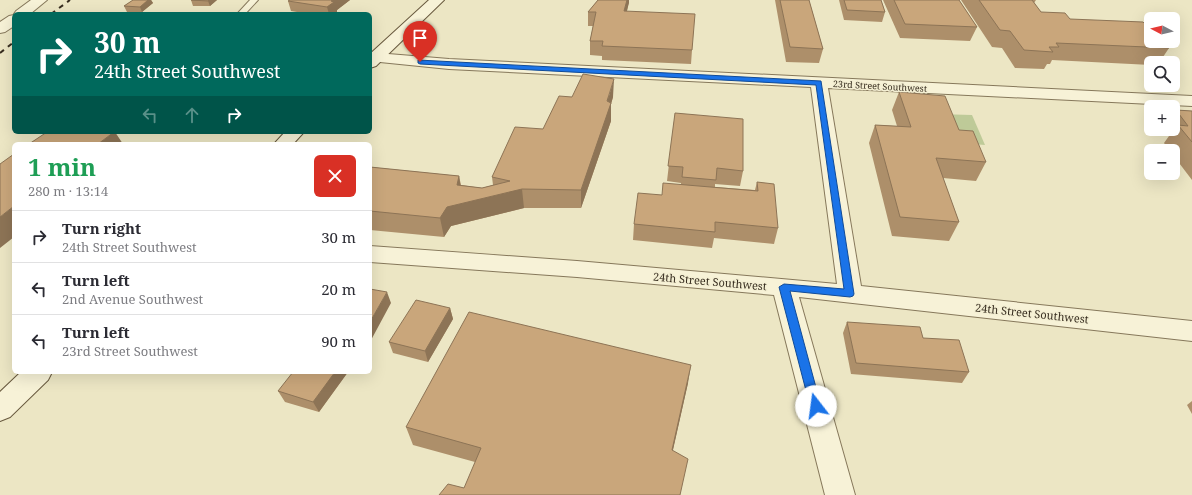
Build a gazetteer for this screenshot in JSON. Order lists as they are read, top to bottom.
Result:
{
  "streets": {
    "street": ["23rd Street Southwest", "24th Street Southwest"]
  },
  "north": "left",
  "page": {
    "map_buttons": ["+", "−"],
    "turn": ["30 m", "24th Street Southwest"],
    "heading": ["1 min", "280 m · 13:14"],
    "list": [
      {
        "name": "Turn right",
        "note": "24th Street Southwest",
        "value": "30 m"
      },
      {
        "name": "Turn left",
        "note": "2nd Avenue Southwest",
        "value": "20 m"
      },
      {
        "name": "Turn left",
        "note": "23rd Street Southwest",
        "value": "90 m"
      }
    ]
  }
}
